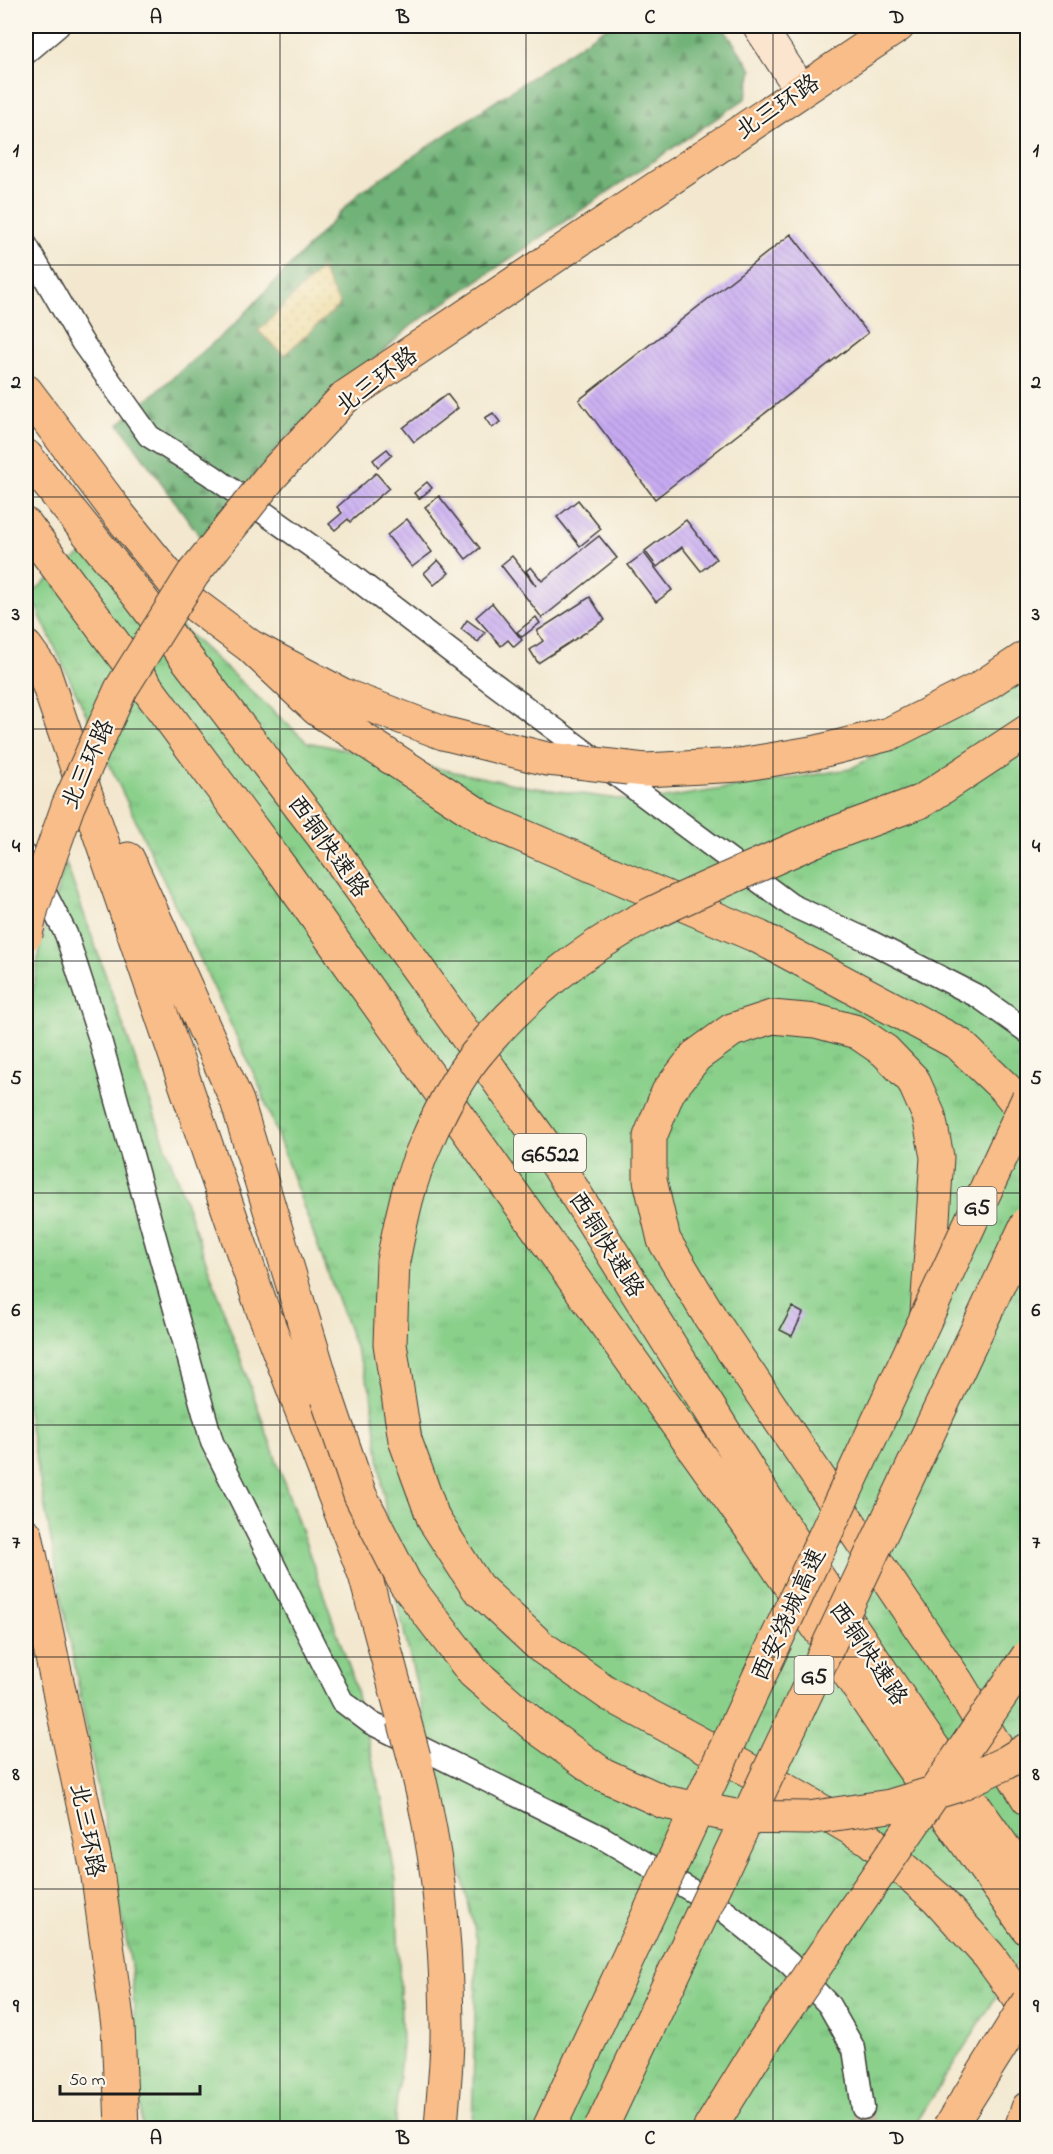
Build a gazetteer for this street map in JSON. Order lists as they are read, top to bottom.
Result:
{
  "streets": {
    "highway": [
      "北三环路",
      "西铜快速路",
      "G6522",
      "G5",
      "西安绕城高速"
    ]
  },
  "scale_bar": "50 m",
  "grid": {
    "columns": [
      "A",
      "B",
      "C",
      "D"
    ],
    "rows": [
      "1",
      "2",
      "3",
      "4",
      "5",
      "6",
      "7",
      "8",
      "9"
    ]
  }
}
